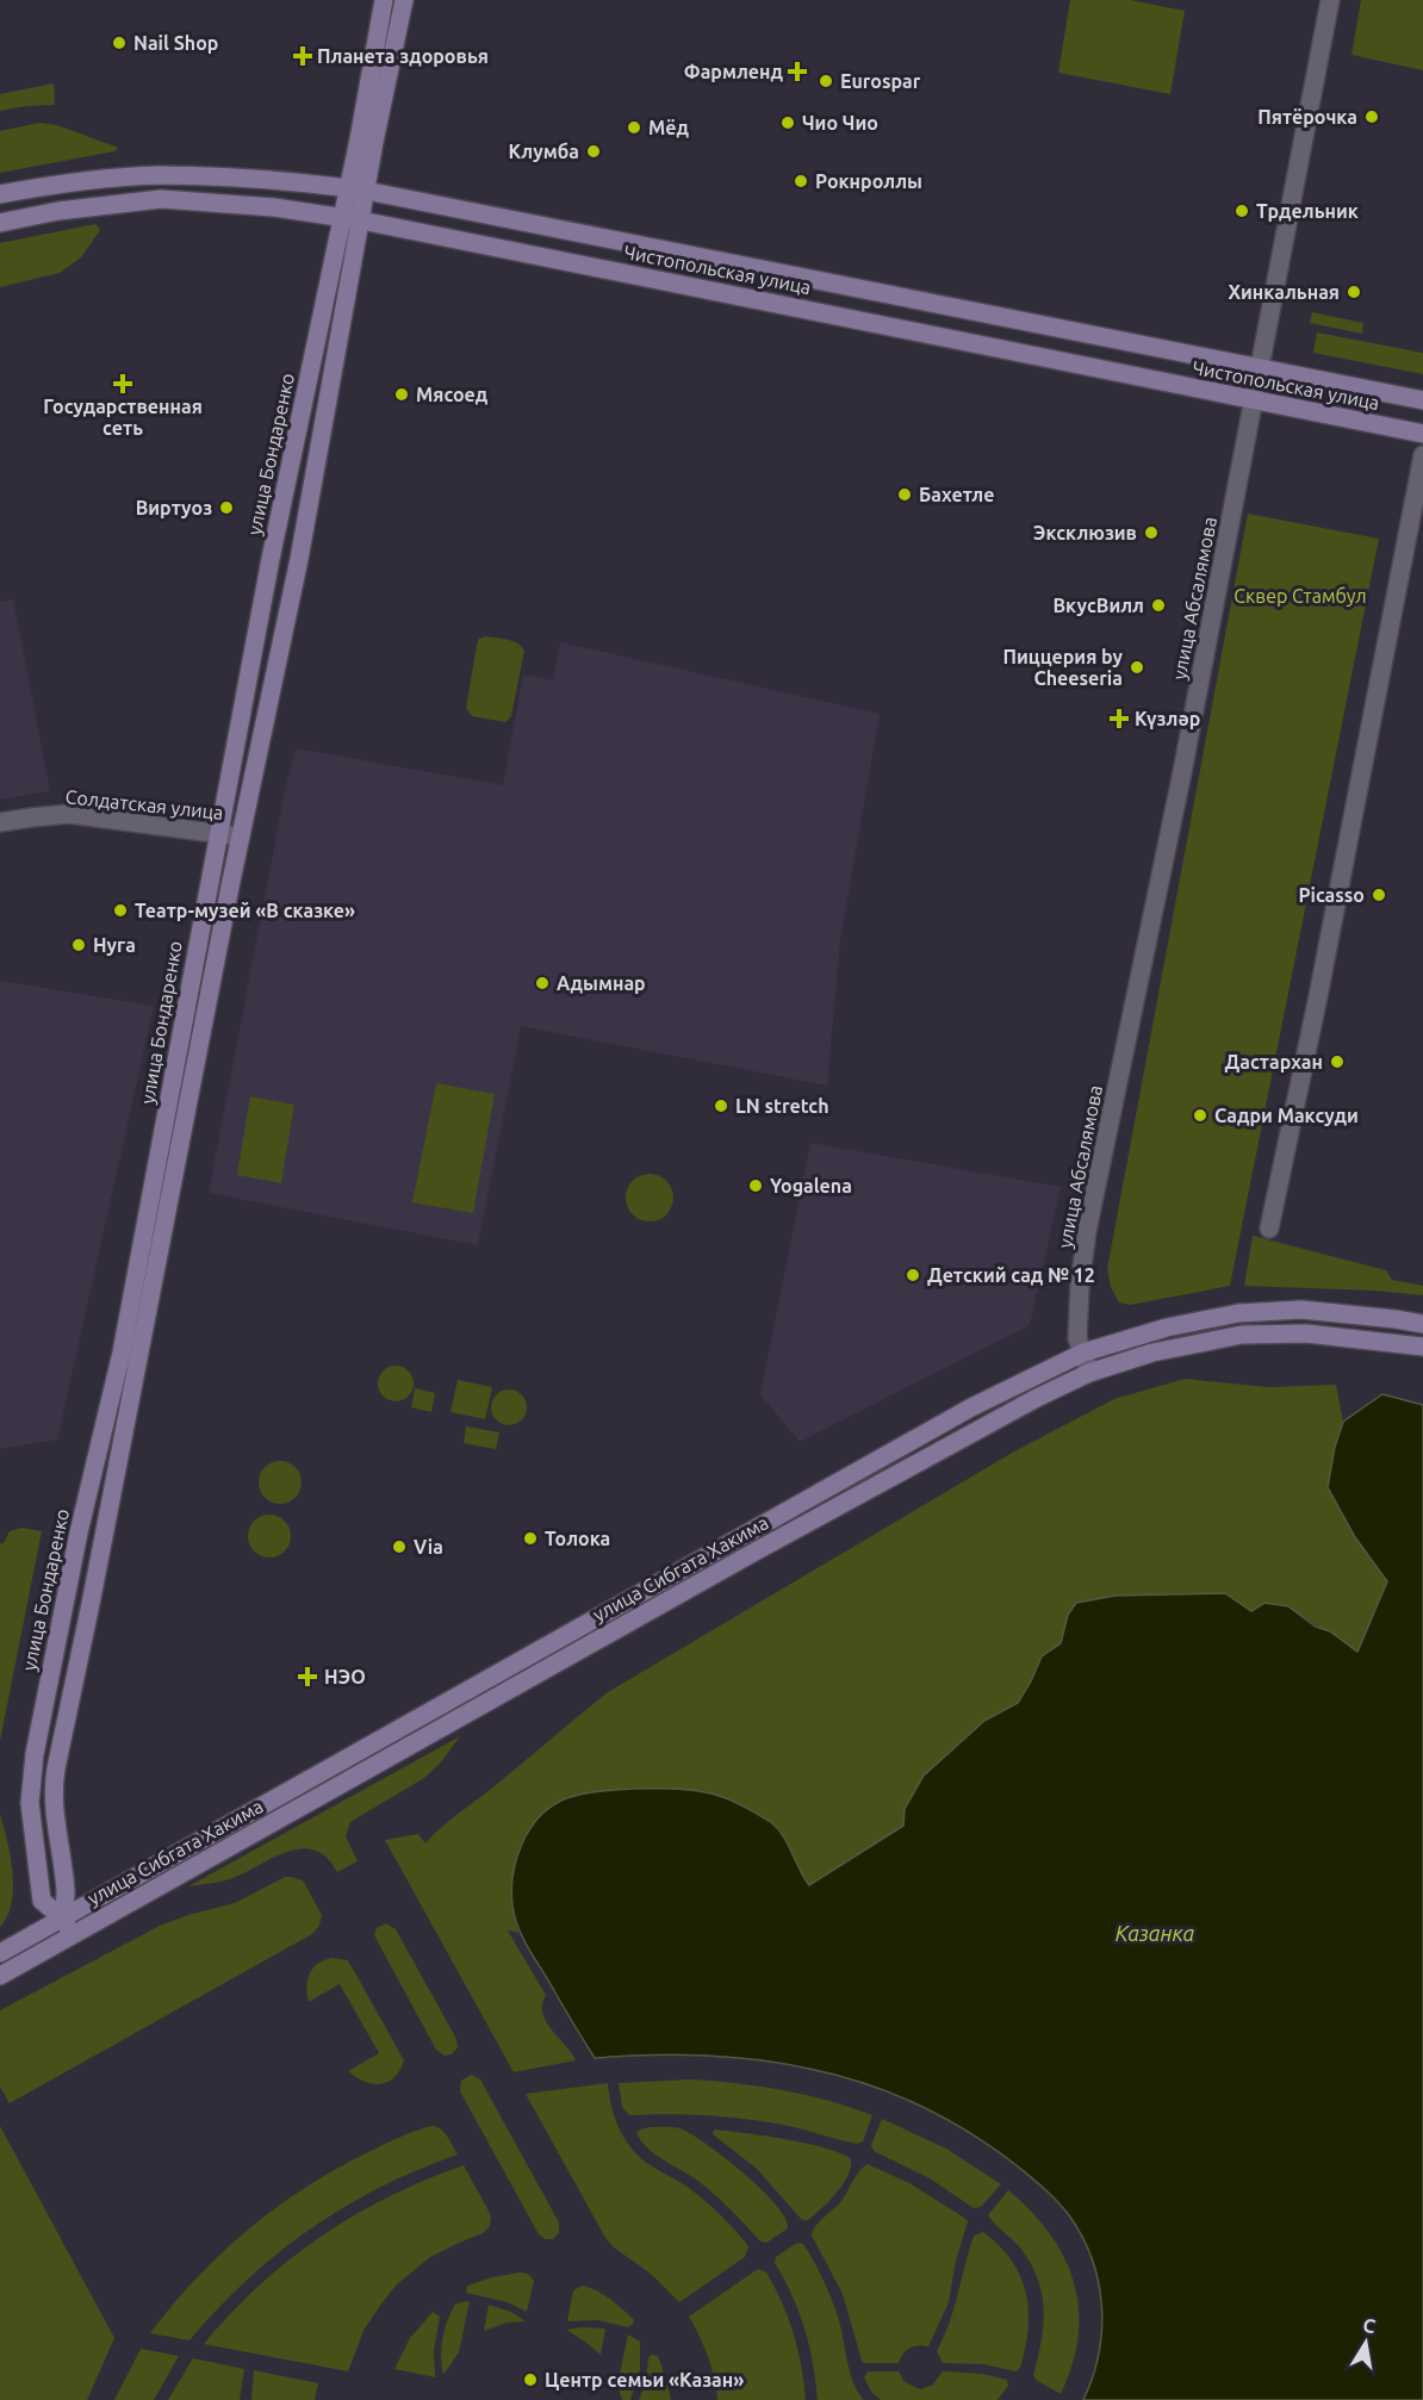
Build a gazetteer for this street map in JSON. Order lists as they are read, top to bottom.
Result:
{
  "streets": {
    "main road": ["Чистопольская улица", "улица Бондаренко", "улица Сибгата Хакима"],
    "street": ["улица Абсалямова", "Солдатская улица"]
  },
  "crossings": [
    ["Чистопольская улица", "улица Бондаренко"],
    ["Чистопольская улица", "улица Абсалямова"],
    ["улица Бондаренко", "Солдатская улица"],
    ["улица Бондаренко", "улица Сибгата Хакима"],
    ["улица Абсалямова", "улица Сибгата Хакима"]
  ],
  "water": ["Казанка"],
  "parks": ["Сквер Стамбул"],
  "places": {
    "other": [
      "Nail Shop",
      "Eurospar",
      "Пятёрочка",
      "Чио Чио",
      "Мёд",
      "Клумба",
      "Рокнроллы",
      "Трдельник",
      "Хинкальная",
      "Мясоед",
      "Бахетле",
      "Виртуоз",
      "Эксклюзив",
      "ВкусВилл",
      "Пиццерия by Cheeseria",
      "Picasso",
      "Театр-музей «В сказке»",
      "Нуга",
      "Адымнар",
      "Дастархан",
      "LN stretch",
      "Садри Максуди",
      "Yogalena",
      "Детский сад № 12",
      "Толока",
      "Via",
      "Центр семьи «Казан»"
    ],
    "health": [
      "Планета здоровья",
      "Фармленд",
      "Государственная сеть",
      "Күзләр",
      "НЭО"
    ]
  },
  "north": "top"
}
